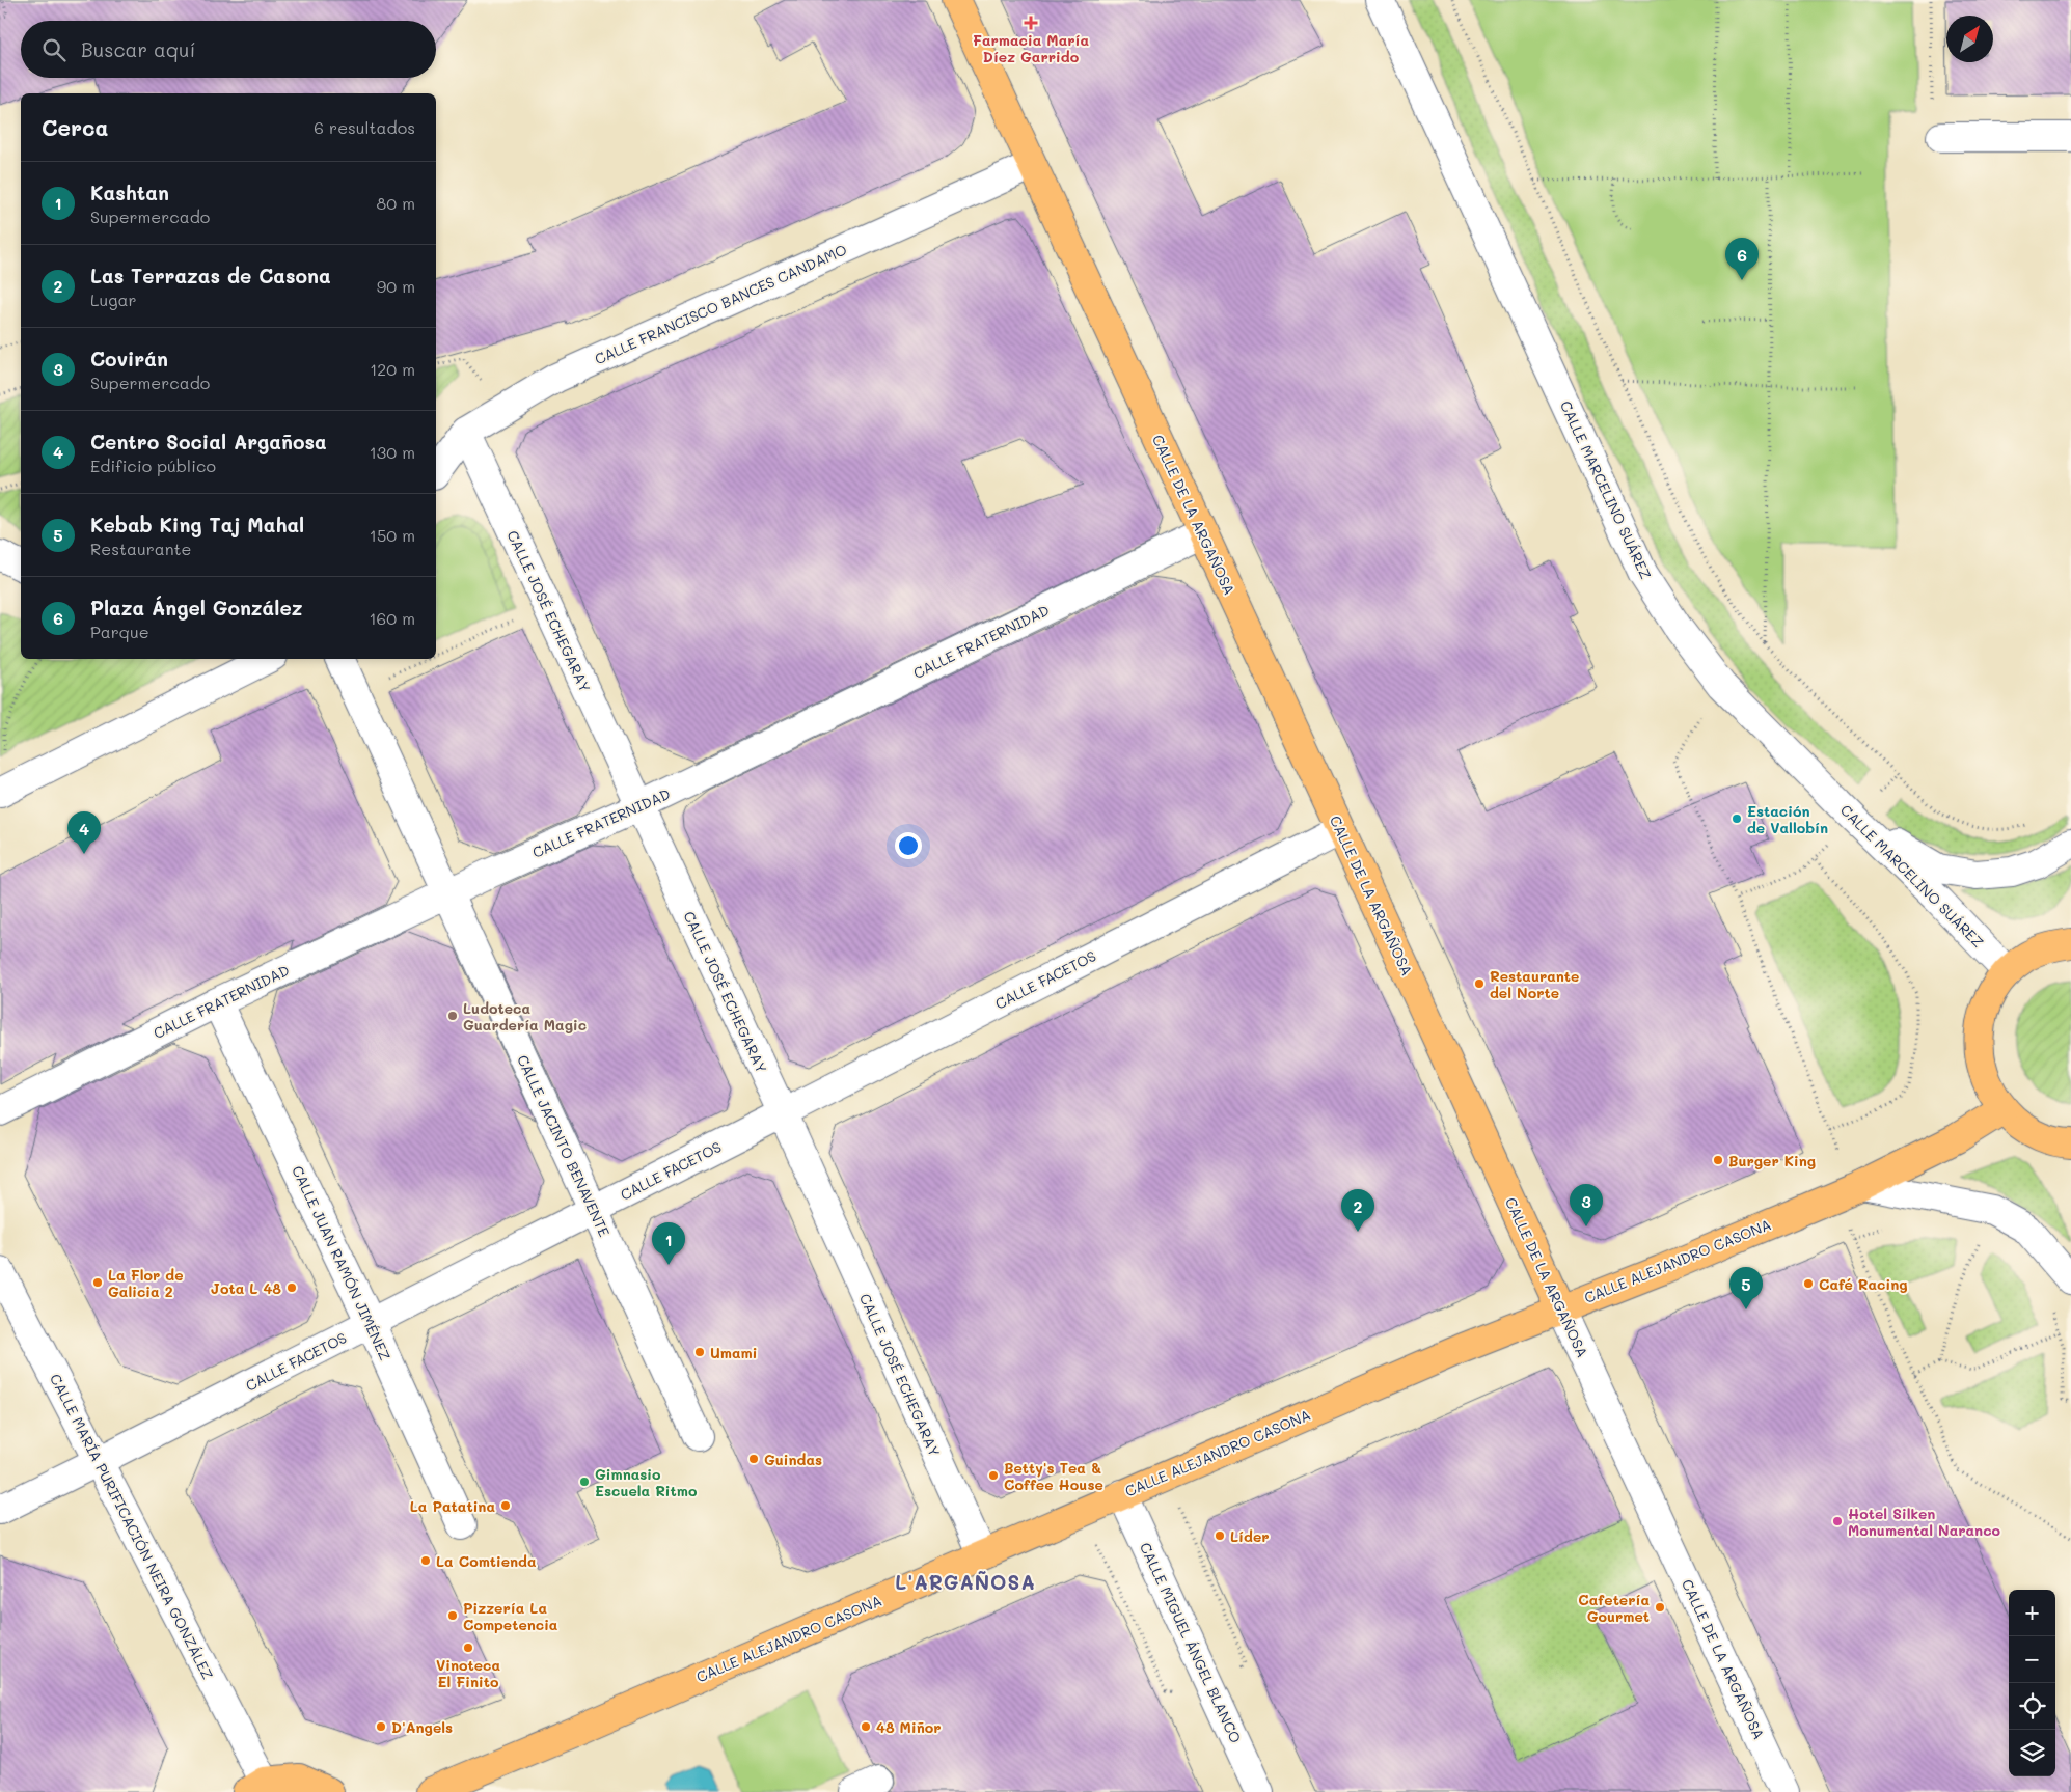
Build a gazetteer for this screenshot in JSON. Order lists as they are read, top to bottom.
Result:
{
  "streets": {
    "main road": ["CALLE DE LA ARGAÑOSA", "CALLE ALEJANDRO CASONA"],
    "street": [
      "CALLE FRANCISCO BANCES CANDAMO",
      "CALLE MARCELINO SUÁREZ",
      "CALLE JOSÉ ECHEGARAY",
      "CALLE FRATERNIDAD",
      "CALLE FACETOS",
      "CALLE JACINTO BENAVENTE",
      "CALLE JUAN RAMÓN JIMÉNEZ",
      "CALLE MARÍA PURIFICACIÓN NEIRA GONZÁLEZ",
      "CALLE MIGUEL ÁNGEL BLANCO"
    ]
  },
  "crossings": [
    ["CALLE FRANCISCO BANCES CANDAMO", "CALLE DE LA ARGAÑOSA"],
    ["CALLE FRANCISCO BANCES CANDAMO", "CALLE JOSÉ ECHEGARAY"],
    ["CALLE DE LA ARGAÑOSA", "CALLE FRATERNIDAD"],
    ["CALLE DE LA ARGAÑOSA", "CALLE FACETOS"],
    ["CALLE DE LA ARGAÑOSA", "CALLE ALEJANDRO CASONA"],
    ["CALLE JOSÉ ECHEGARAY", "CALLE FRATERNIDAD"],
    ["CALLE JOSÉ ECHEGARAY", "CALLE FACETOS"],
    ["CALLE JOSÉ ECHEGARAY", "CALLE ALEJANDRO CASONA"],
    ["CALLE FRATERNIDAD", "CALLE JACINTO BENAVENTE"],
    ["CALLE FRATERNIDAD", "CALLE JUAN RAMÓN JIMÉNEZ"],
    ["CALLE FACETOS", "CALLE JACINTO BENAVENTE"],
    ["CALLE FACETOS", "CALLE JUAN RAMÓN JIMÉNEZ"],
    ["CALLE FACETOS", "CALLE MARÍA PURIFICACIÓN NEIRA GONZÁLEZ"],
    ["CALLE ALEJANDRO CASONA", "CALLE MIGUEL ÁNGEL BLANCO"]
  ],
  "districts": ["L'ARGAÑOSA"],
  "places": {
    "health": ["Farmacia María Díez Garrido"],
    "other": [
      "Estación de Vallobín",
      "Restaurante del Norte",
      "Ludoteca Guardería Magic",
      "Burger King",
      "La Flor de Galicia 2",
      "Café Racing",
      "Jota L 48",
      "Umami",
      "Guindas",
      "Betty's Tea & Coffee House",
      "Gimnasio Escuela Ritmo",
      "La Patatina",
      "Hotel Silken Monumental Naranco",
      "Líder",
      "La Comtienda",
      "Cafetería Gourmet",
      "Pizzería La Competencia",
      "Vinoteca El Finito",
      "D'Angels",
      "48 Miñor"
    ]
  },
  "north": "top right",
  "page": {
    "search": "Buscar aquí",
    "heading": ["Cerca", "6 resultados"],
    "list": [
      {
        "mark": "1",
        "name": "Kashtan",
        "note": "Supermercado",
        "value": "80 m"
      },
      {
        "mark": "2",
        "name": "Las Terrazas de Casona",
        "note": "Lugar",
        "value": "90 m"
      },
      {
        "mark": "3",
        "name": "Covirán",
        "note": "Supermercado",
        "value": "120 m"
      },
      {
        "mark": "4",
        "name": "Centro Social Argañosa",
        "note": "Edificio público",
        "value": "130 m"
      },
      {
        "mark": "5",
        "name": "Kebab King Taj Mahal",
        "note": "Restaurante",
        "value": "150 m"
      },
      {
        "mark": "6",
        "name": "Plaza Ángel González",
        "note": "Parque",
        "value": "160 m"
      }
    ],
    "pins": [
      "6",
      "4",
      "3",
      "2",
      "1",
      "5"
    ],
    "map_buttons": ["+", "−"]
  }
}
